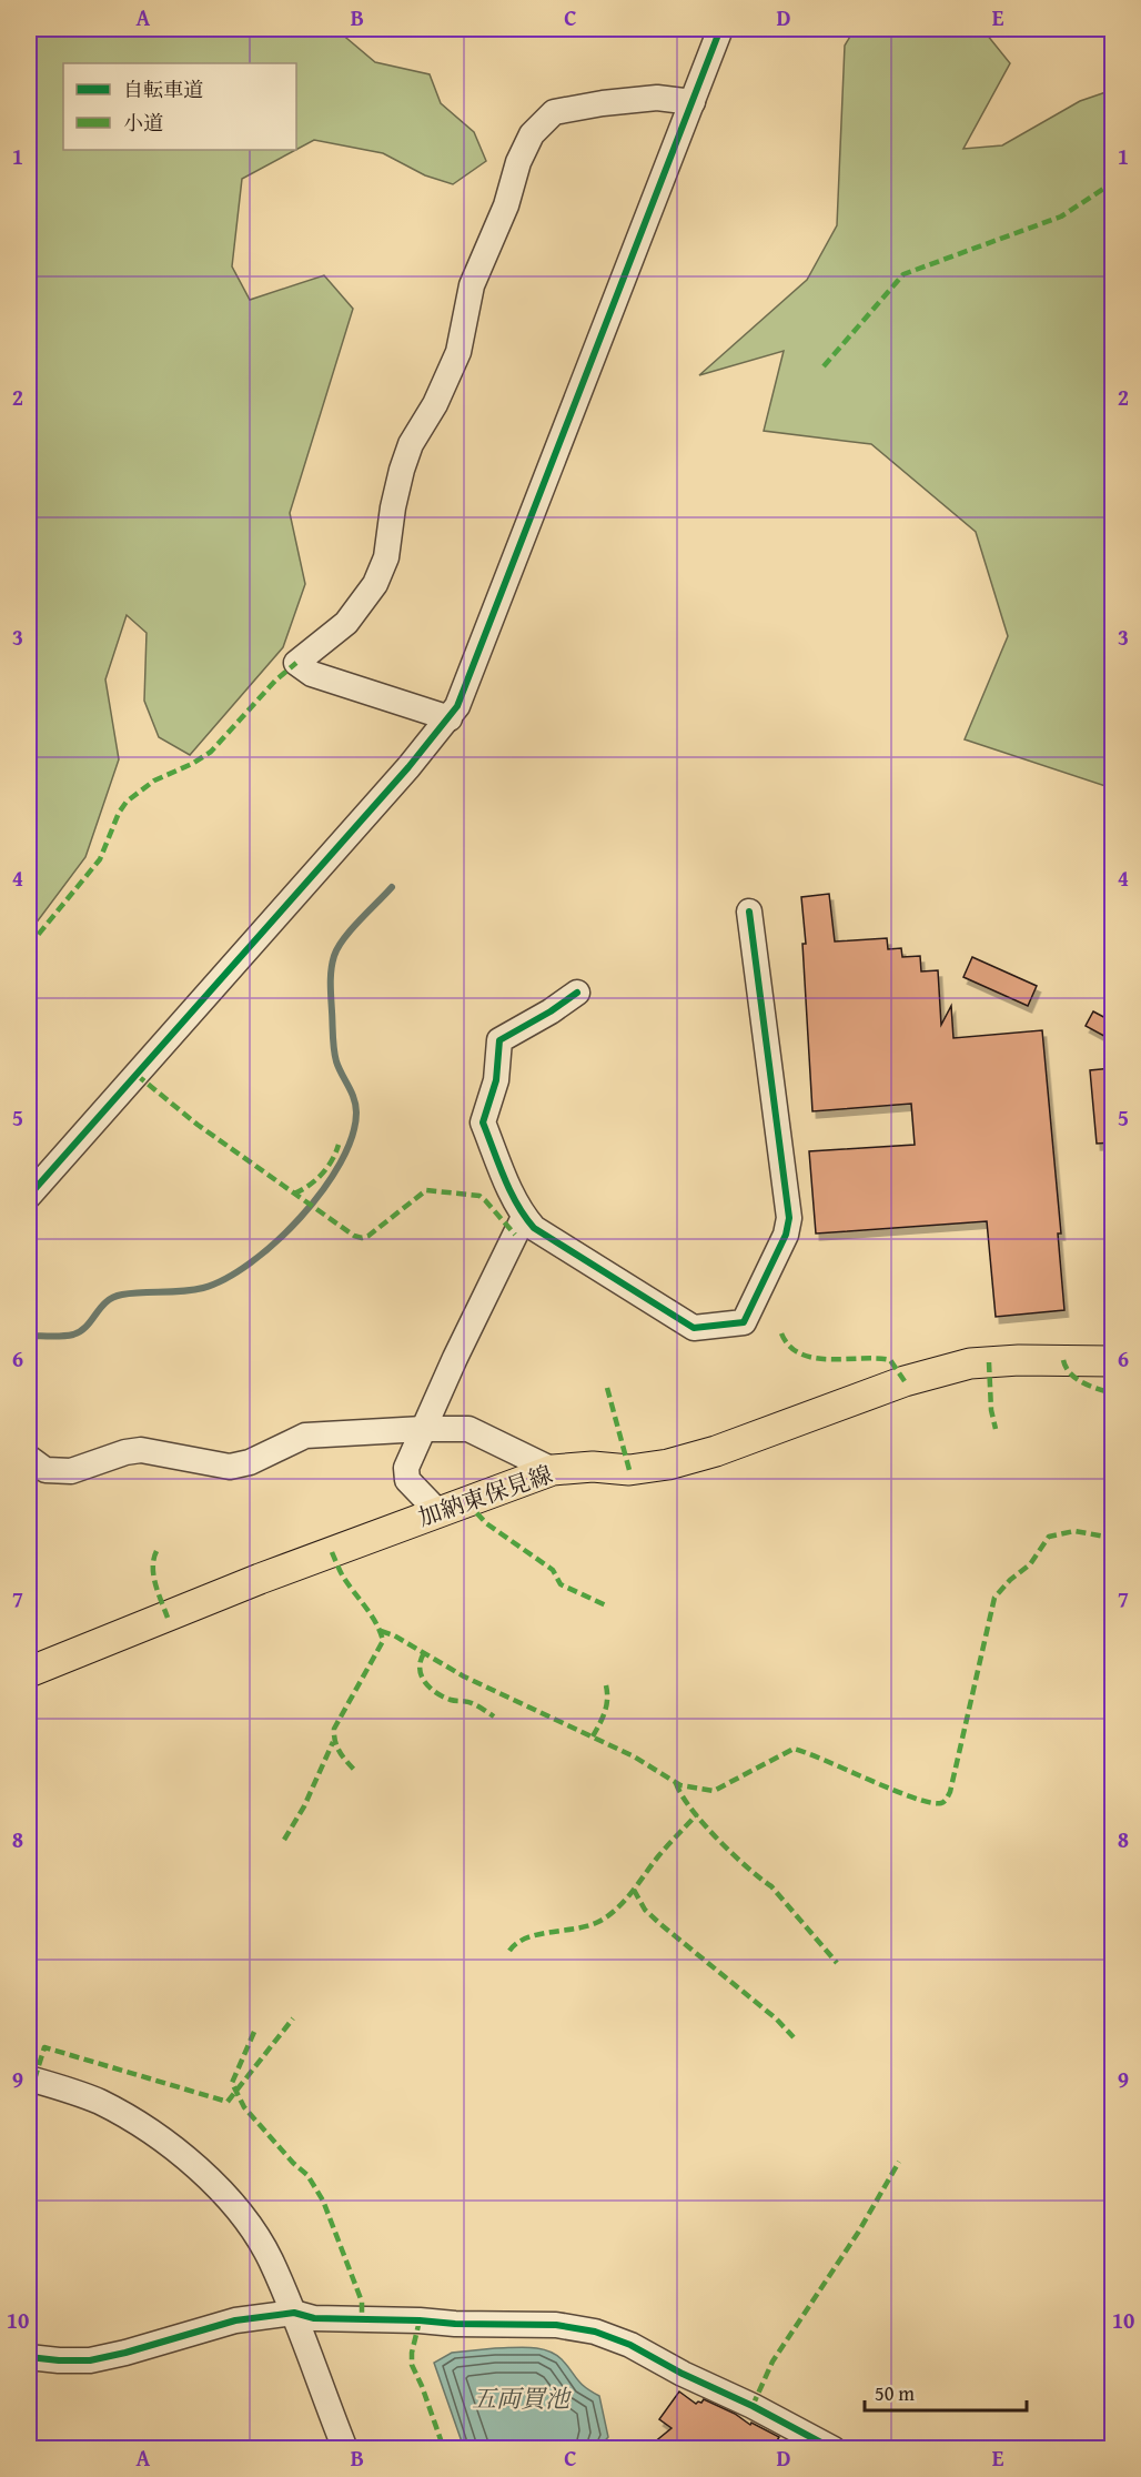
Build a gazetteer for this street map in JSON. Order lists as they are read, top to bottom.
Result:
{
  "streets": {
    "main road": ["加納東保見線"]
  },
  "water": ["五両買池"],
  "legend": ["自転車道", "小道"],
  "scale_bar": "50 m",
  "grid": {
    "columns": [
      "A",
      "B",
      "C",
      "D",
      "E"
    ],
    "rows": [
      "1",
      "2",
      "3",
      "4",
      "5",
      "6",
      "7",
      "8",
      "9",
      "10"
    ]
  }
}
